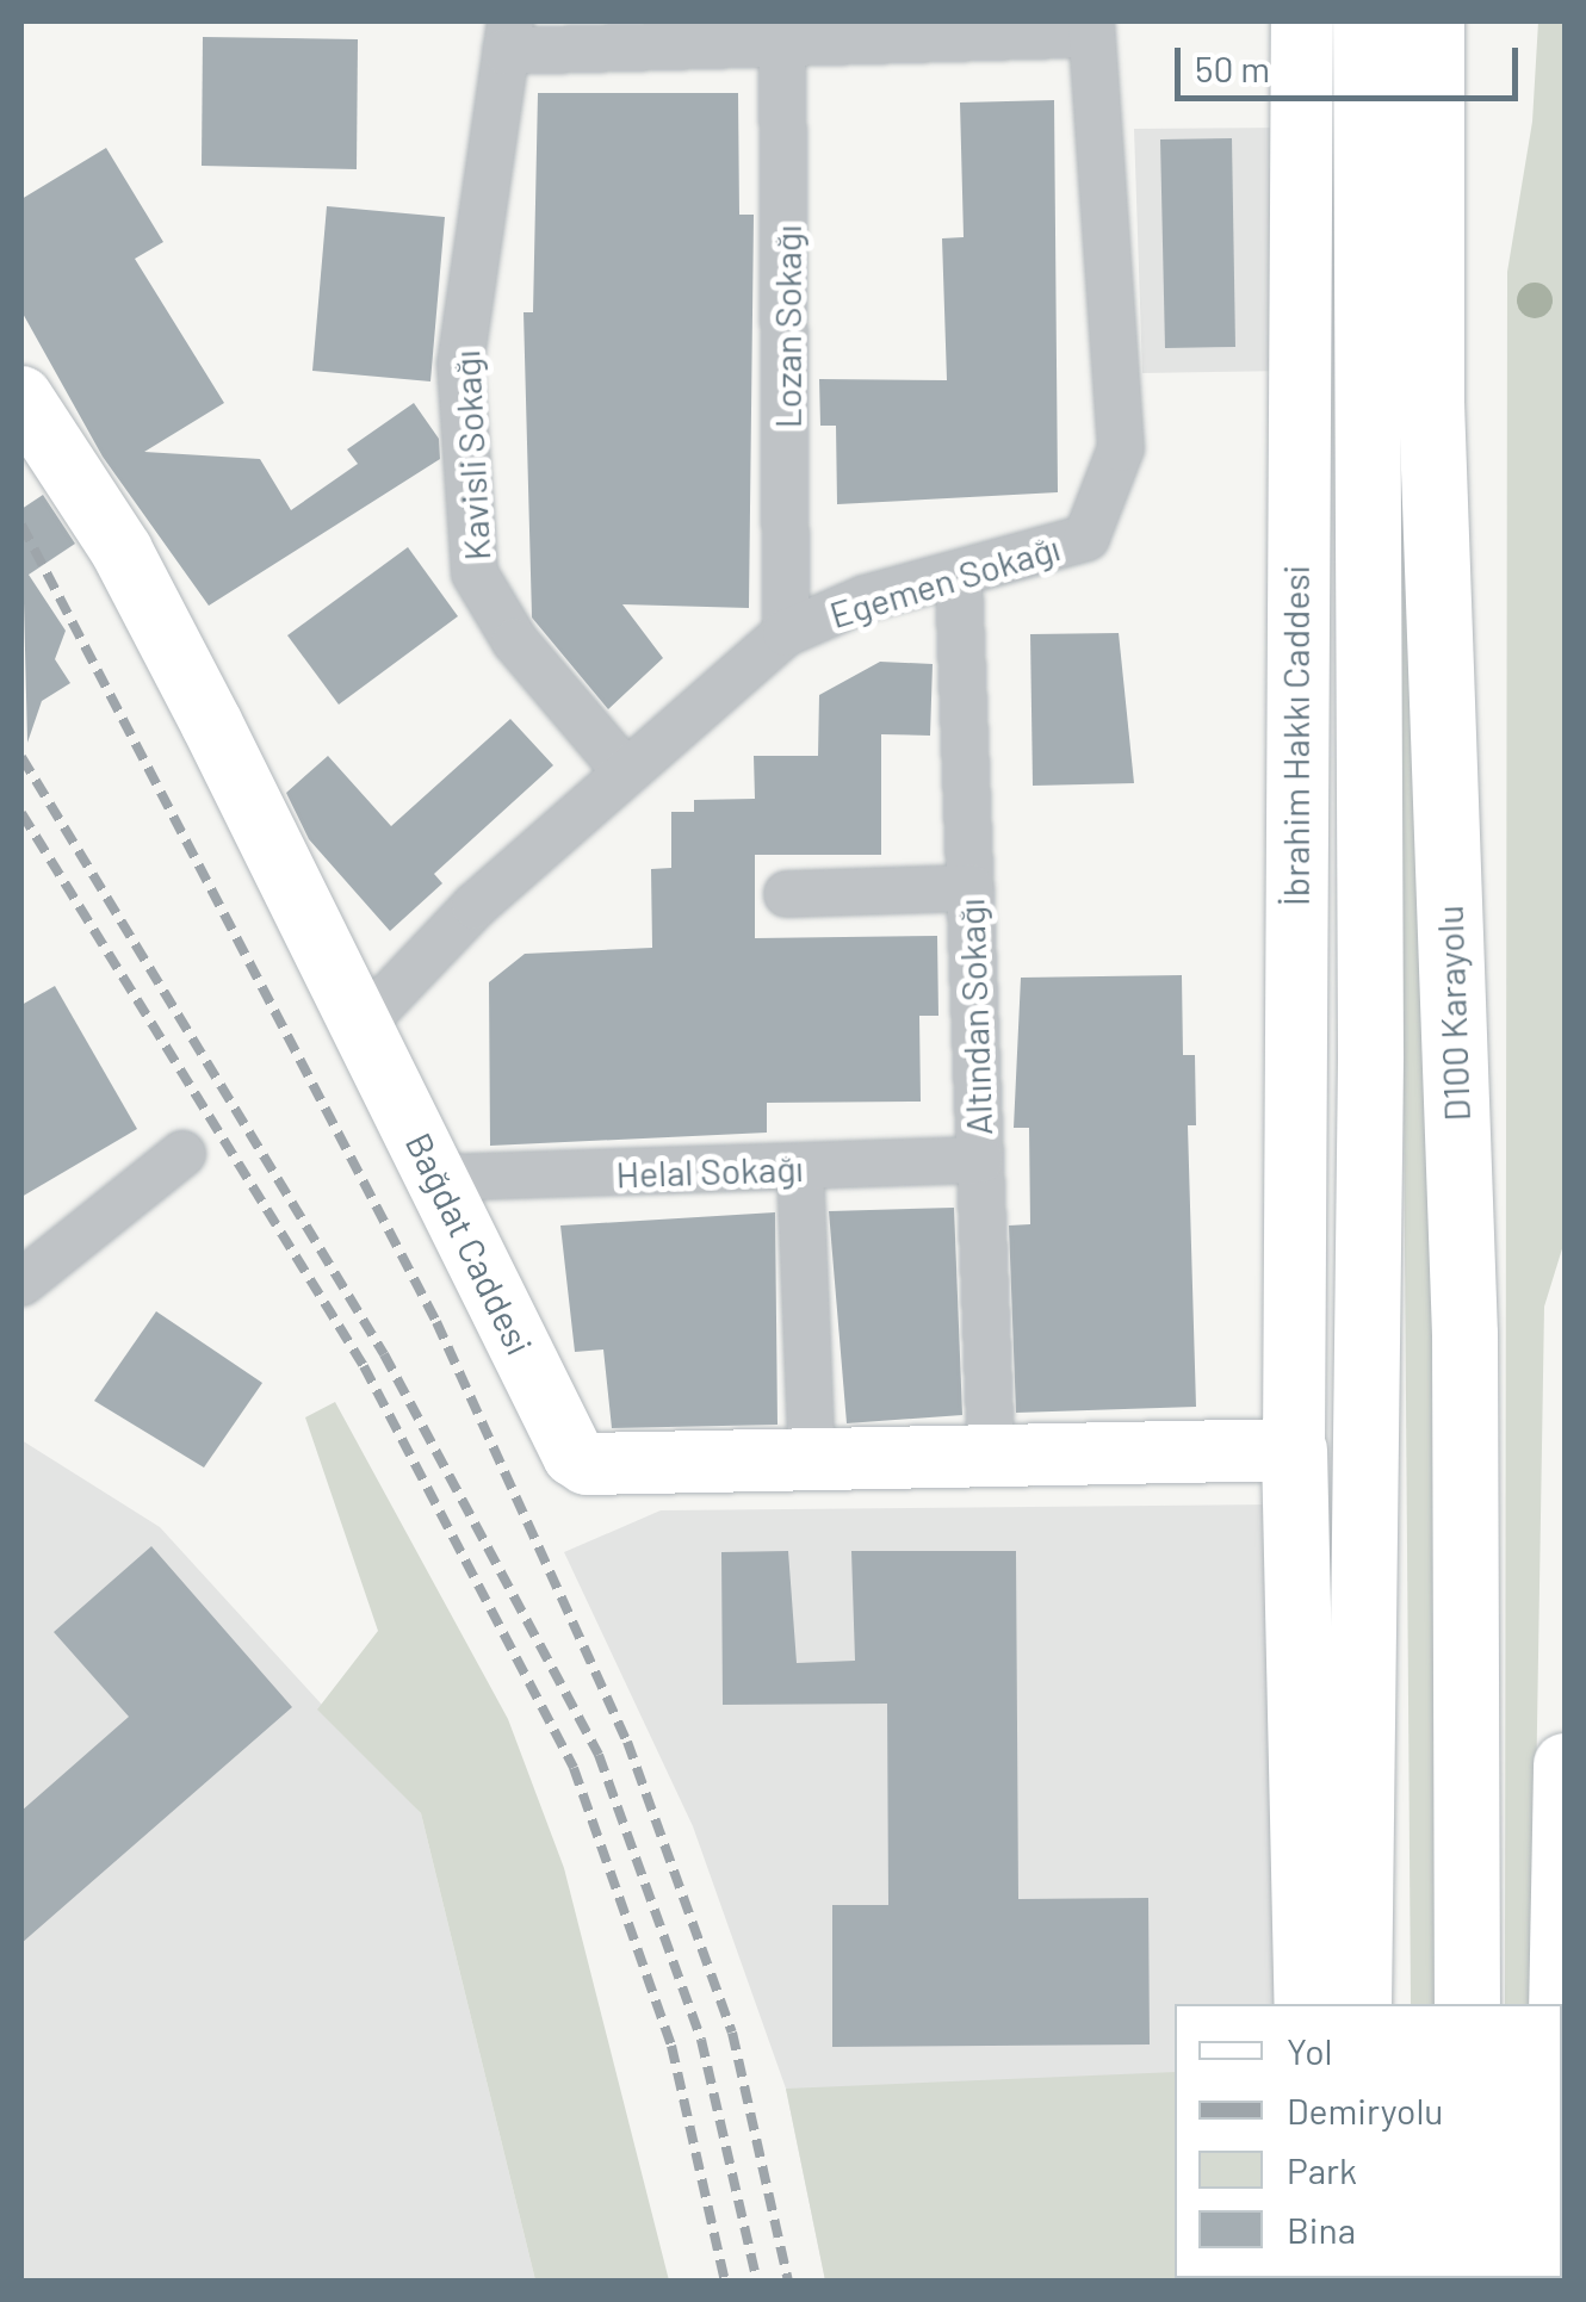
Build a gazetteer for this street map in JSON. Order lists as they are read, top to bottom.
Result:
{
  "streets": {
    "highway": ["D100 Karayolu"],
    "street": [
      "Lozan Sokağı",
      "Kavisli Sokağı",
      "Egemen Sokağı",
      "İbrahim Hakkı Caddesi",
      "Altından Sokağı",
      "Helal Sokağı",
      "Bağdat Caddesi"
    ]
  },
  "crossings": [
    ["Lozan Sokağı", "Egemen Sokağı"],
    ["Kavisli Sokağı", "Egemen Sokağı"],
    ["Egemen Sokağı", "Altından Sokağı"],
    ["Egemen Sokağı", "Bağdat Caddesi"],
    ["İbrahim Hakkı Caddesi", "Bağdat Caddesi"],
    ["Altından Sokağı", "Helal Sokağı"],
    ["Altından Sokağı", "Bağdat Caddesi"],
    ["Helal Sokağı", "Bağdat Caddesi"]
  ],
  "legend": [
    "Yol",
    "Demiryolu",
    "Park",
    "Bina"
  ],
  "scale_bar": "50 m"
}
